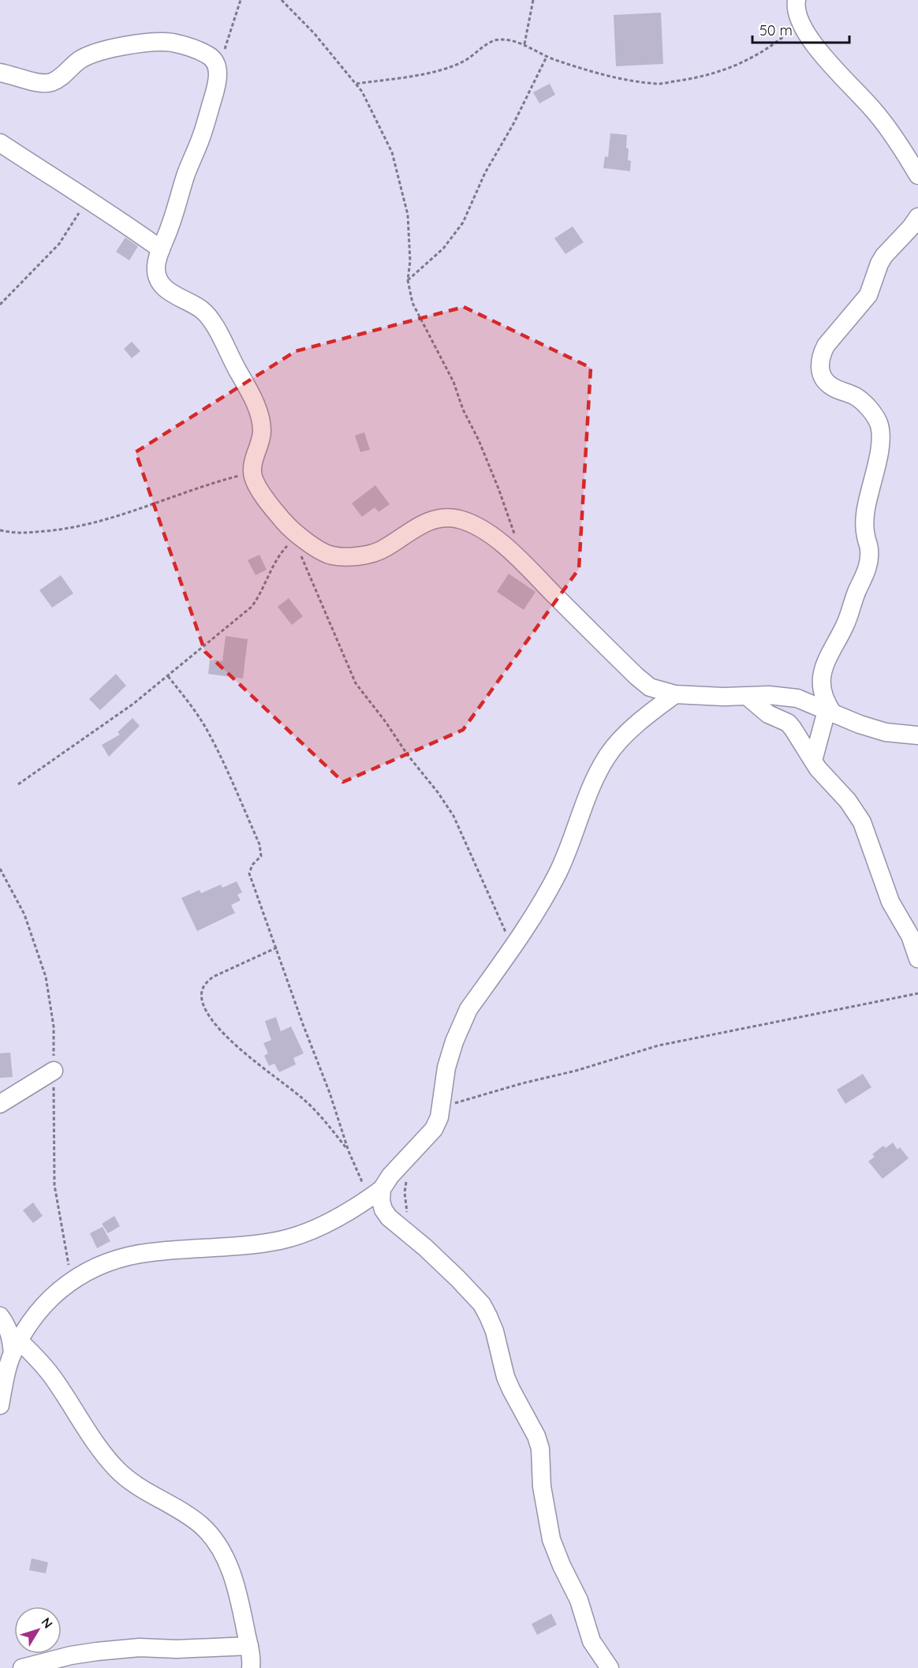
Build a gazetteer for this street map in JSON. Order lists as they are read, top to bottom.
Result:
{
  "scale_bar": "50 m",
  "north": "top right"
}
